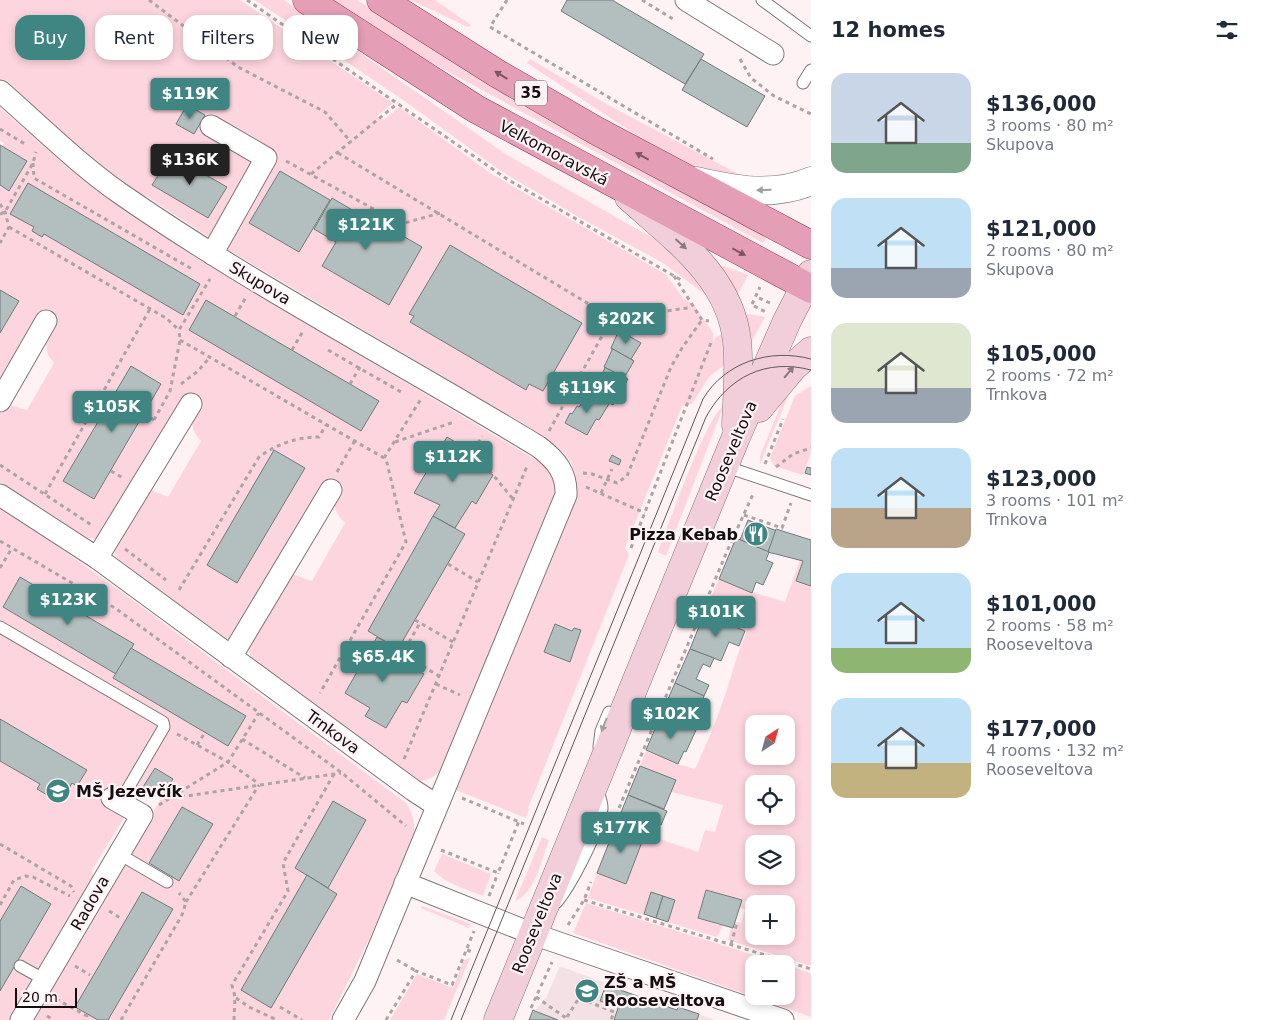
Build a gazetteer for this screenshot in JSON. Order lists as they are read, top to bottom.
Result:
{
  "streets": {
    "main road": ["35", "Velkomoravská", "Rooseveltova"],
    "street": ["Skupova", "Trnkova", "Radova"]
  },
  "crossings": [
    ["Velkomoravská", "Rooseveltova"]
  ],
  "places": {
    "restaurant": ["Pizza Kebab"],
    "school or university": ["MŠ Jezevčík", "ZŠ a MŠ Rooseveltova"]
  },
  "scale_bar": "20 m",
  "north": "top right",
  "page": {
    "heading": "12 homes",
    "chip": [
      "Buy",
      "Rent",
      "Filters",
      "New"
    ],
    "list": [
      {
        "name": "$136,000",
        "note": "3 rooms · 80 m² · Skupova"
      },
      {
        "name": "$121,000",
        "note": "2 rooms · 80 m² · Skupova"
      },
      {
        "name": "$105,000",
        "note": "2 rooms · 72 m² · Trnkova"
      },
      {
        "name": "$123,000",
        "note": "3 rooms · 101 m² · Trnkova"
      },
      {
        "name": "$101,000",
        "note": "2 rooms · 58 m² · Rooseveltova"
      },
      {
        "name": "$177,000",
        "note": "4 rooms · 132 m² · Rooseveltova"
      }
    ],
    "price": [
      "$119K",
      "$136K",
      "$121K",
      "$202K",
      "$119K",
      "$105K",
      "$112K",
      "$123K",
      "$101K",
      "$65.4K",
      "$102K",
      "$177K"
    ],
    "map_buttons": ["+", "−"],
    "scale": "20 m"
  }
}
